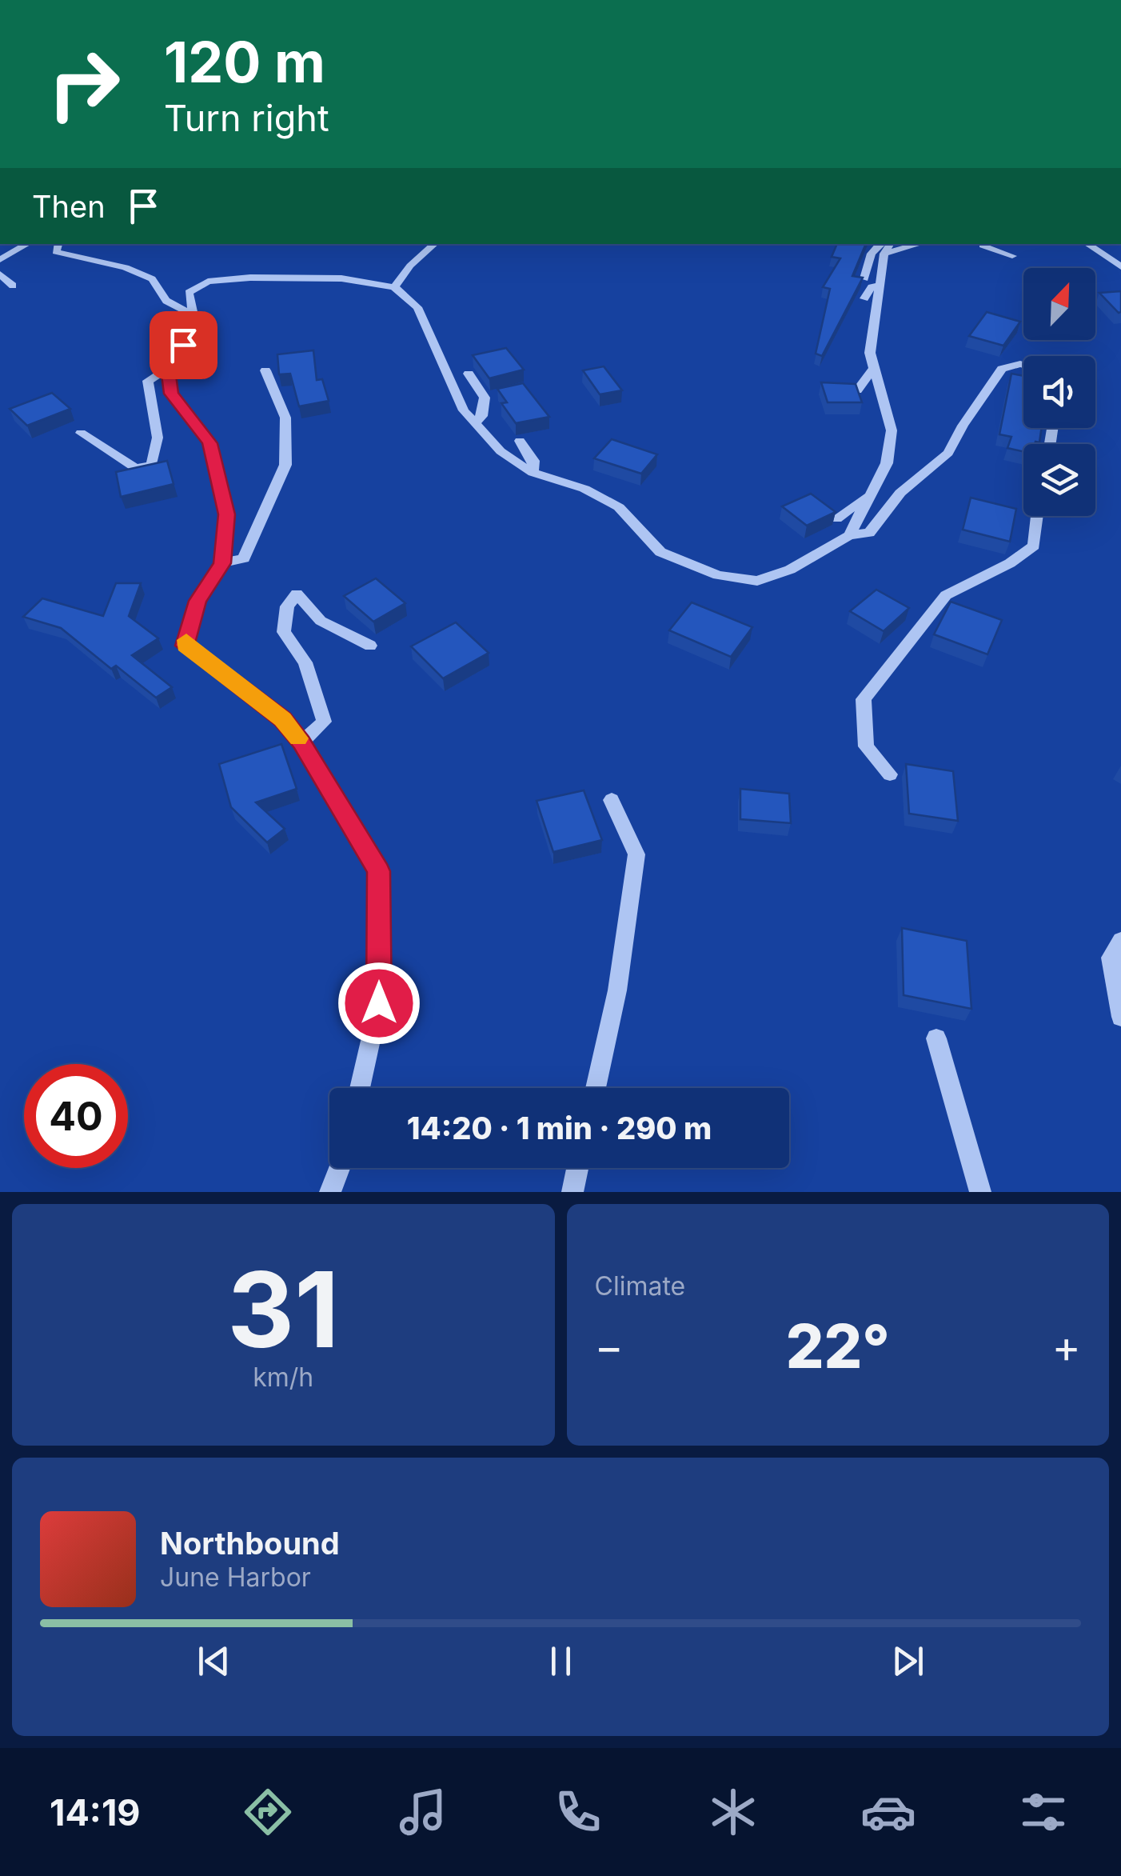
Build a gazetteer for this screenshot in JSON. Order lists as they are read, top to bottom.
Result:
{
  "north": "top right",
  "page": {
    "turn": ["120 m", "Turn right"],
    "then": "Then",
    "limit": "40",
    "trip": "14:20 · 1 min · 290 m",
    "tile": [
      ["31", "km/h"],
      "Climate"
    ],
    "heat": ["−", "22°", "+"],
    "song": ["Northbound", "June Harbor"],
    "tabs": "14:19"
  }
}
